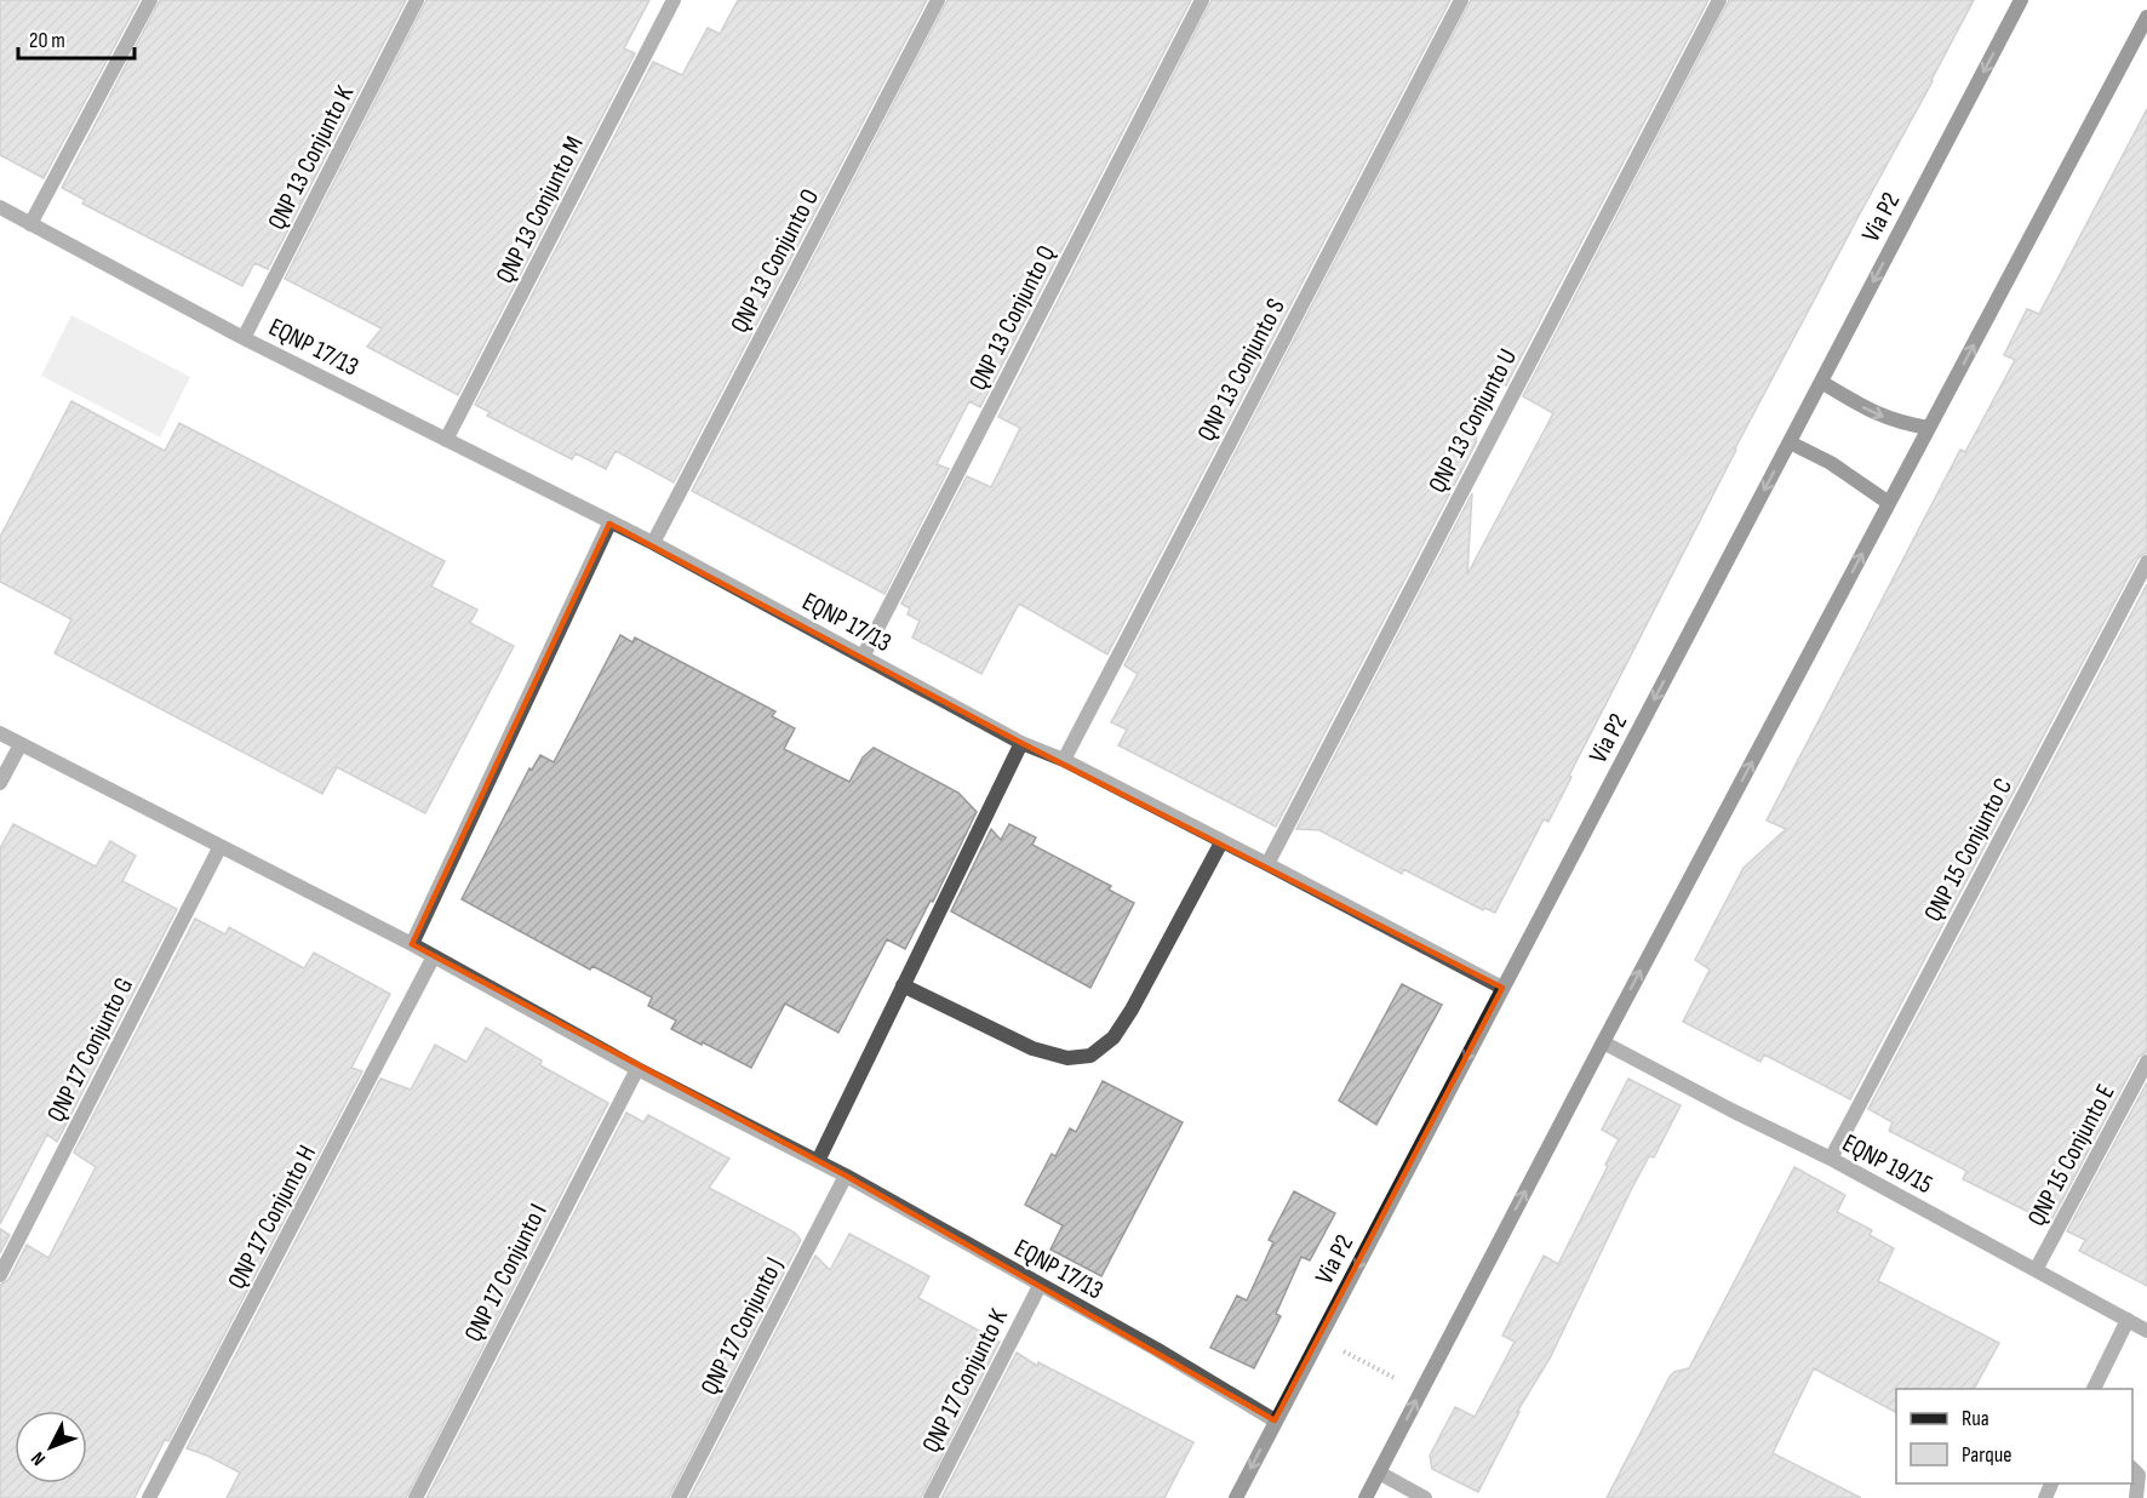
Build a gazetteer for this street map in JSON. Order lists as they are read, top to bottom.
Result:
{
  "streets": {
    "main road": ["Via P2"],
    "street": [
      "QNP 13 Conjunto K",
      "QNP 13 Conjunto M",
      "QNP 13 Conjunto O",
      "QNP 13 Conjunto Q",
      "EQNP 17/13",
      "QNP 13 Conjunto S",
      "QNP 13 Conjunto U",
      "QNP 15 Conjunto C",
      "QNP 17 Conjunto G",
      "QNP 15 Conjunto E",
      "EQNP 19/15",
      "QNP 17 Conjunto H",
      "QNP 17 Conjunto I",
      "QNP 17 Conjunto J",
      "QNP 17 Conjunto K"
    ]
  },
  "crossings": [
    ["QNP 13 Conjunto K", "EQNP 17/13"],
    ["QNP 13 Conjunto M", "EQNP 17/13"],
    ["Via P2", "EQNP 17/13"],
    ["QNP 13 Conjunto O", "EQNP 17/13"],
    ["QNP 13 Conjunto Q", "EQNP 17/13"],
    ["EQNP 17/13", "QNP 13 Conjunto S"],
    ["EQNP 17/13", "QNP 13 Conjunto U"],
    ["EQNP 17/13", "QNP 17 Conjunto G"],
    ["EQNP 17/13", "QNP 17 Conjunto H"],
    ["EQNP 17/13", "QNP 17 Conjunto I"],
    ["EQNP 17/13", "QNP 17 Conjunto J"],
    ["EQNP 17/13", "QNP 17 Conjunto K"],
    ["QNP 15 Conjunto C", "EQNP 19/15"],
    ["QNP 15 Conjunto E", "EQNP 19/15"]
  ],
  "legend": ["Rua", "Parque"],
  "scale_bar": "20 m",
  "north": "bottom left"
}
